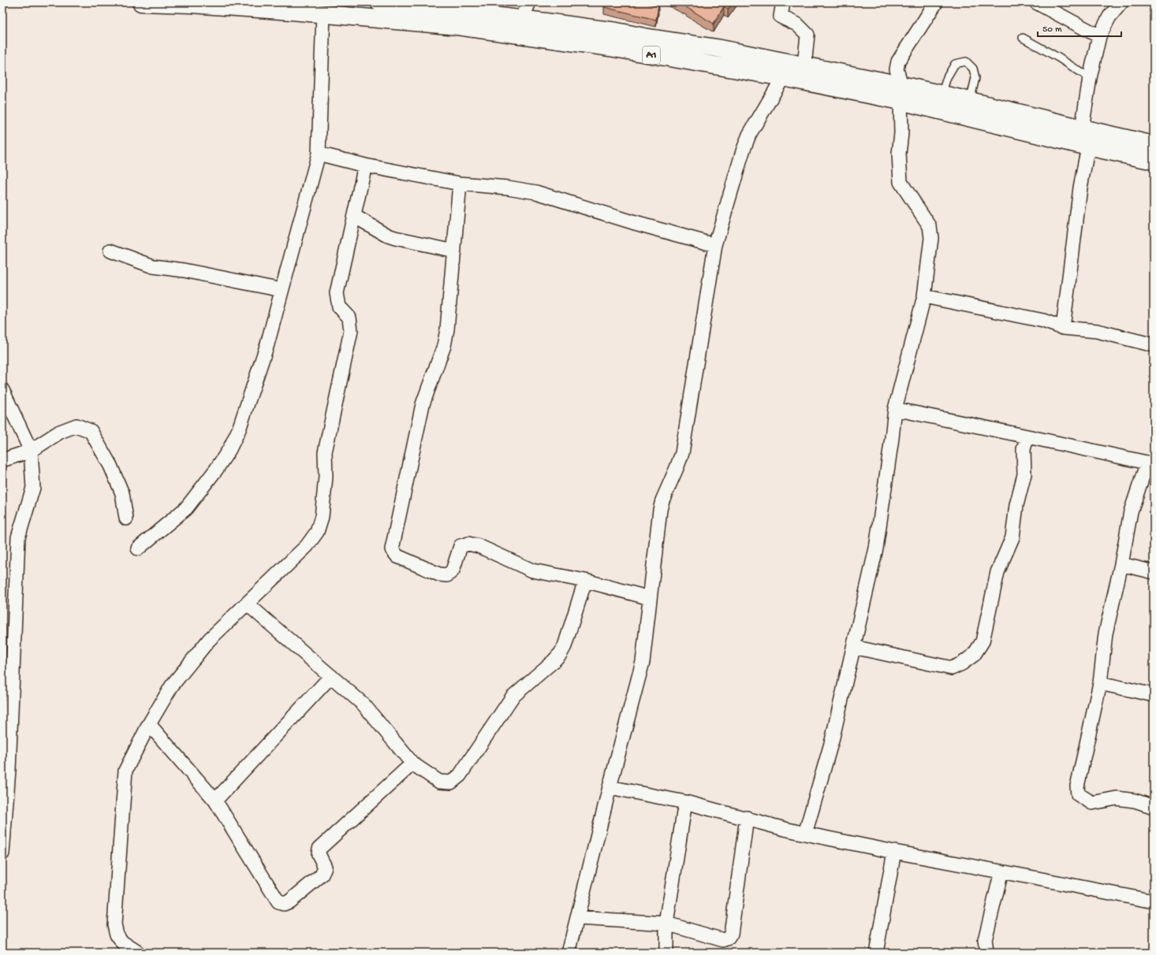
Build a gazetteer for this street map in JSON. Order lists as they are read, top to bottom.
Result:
{
  "streets": {
    "highway": ["A1"]
  },
  "scale_bar": "50 m"
}
